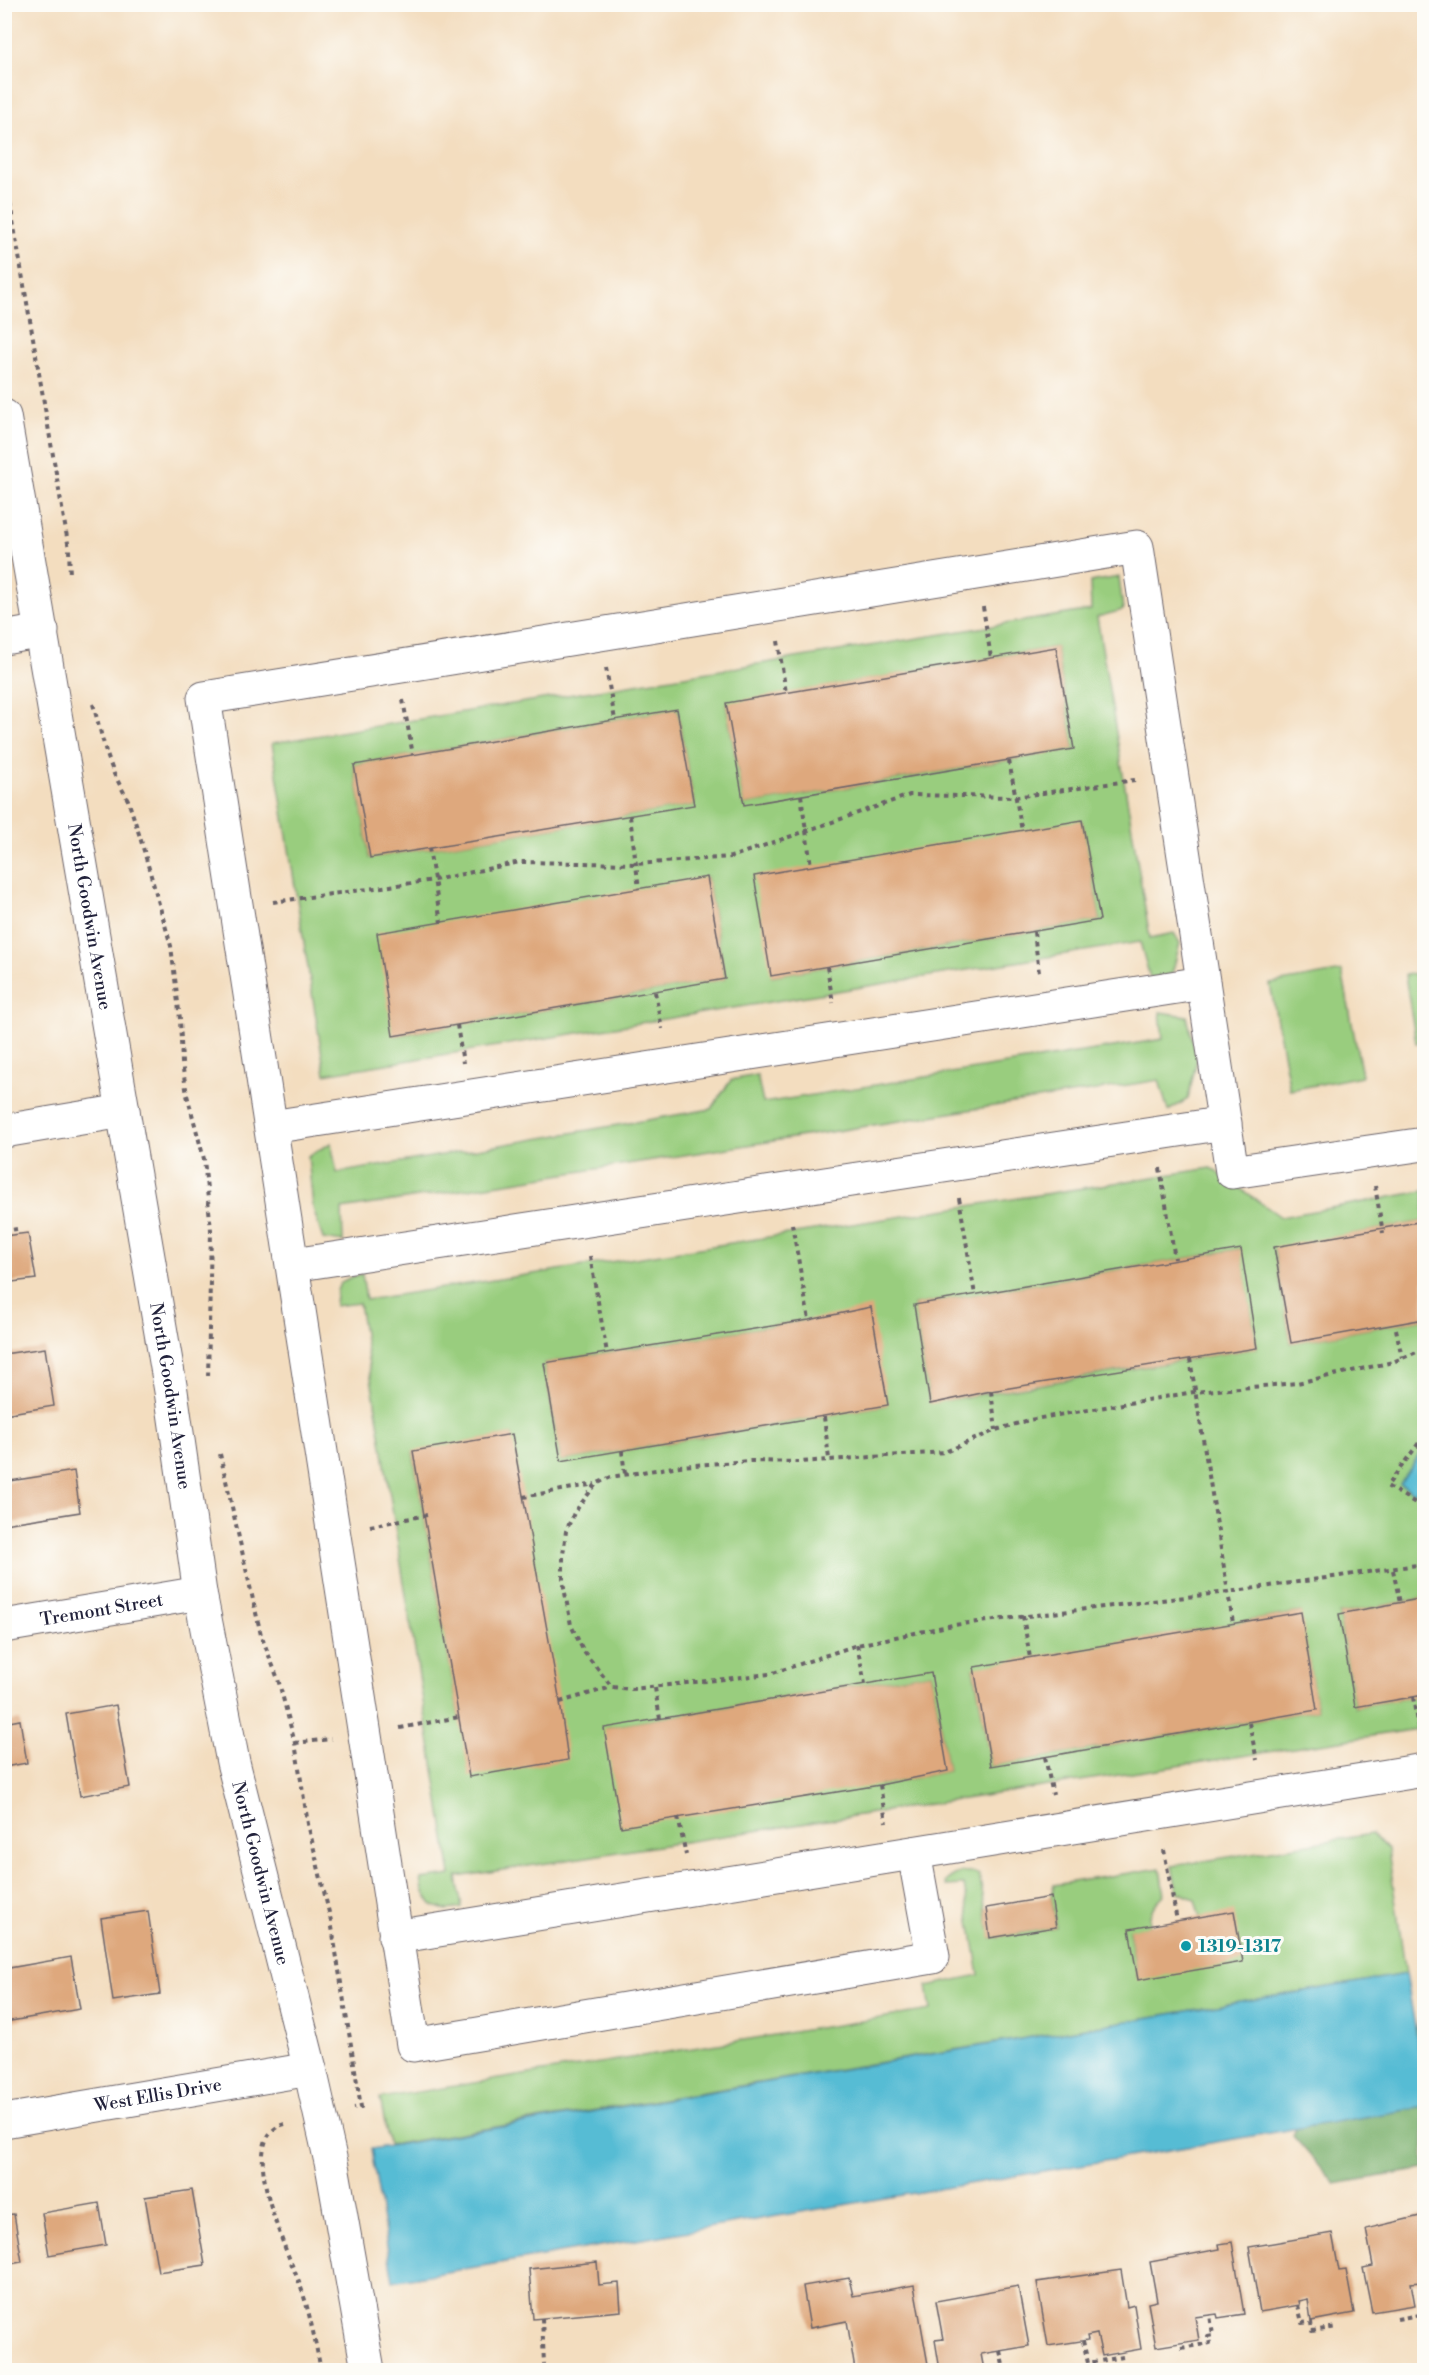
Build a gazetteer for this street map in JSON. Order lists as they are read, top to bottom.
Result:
{
  "streets": {
    "street": ["North Goodwin Avenue", "Tremont Street", "West Ellis Drive"]
  },
  "crossings": [
    ["North Goodwin Avenue", "Tremont Street"],
    ["North Goodwin Avenue", "West Ellis Drive"]
  ],
  "places": ["1319-1317"]
}
